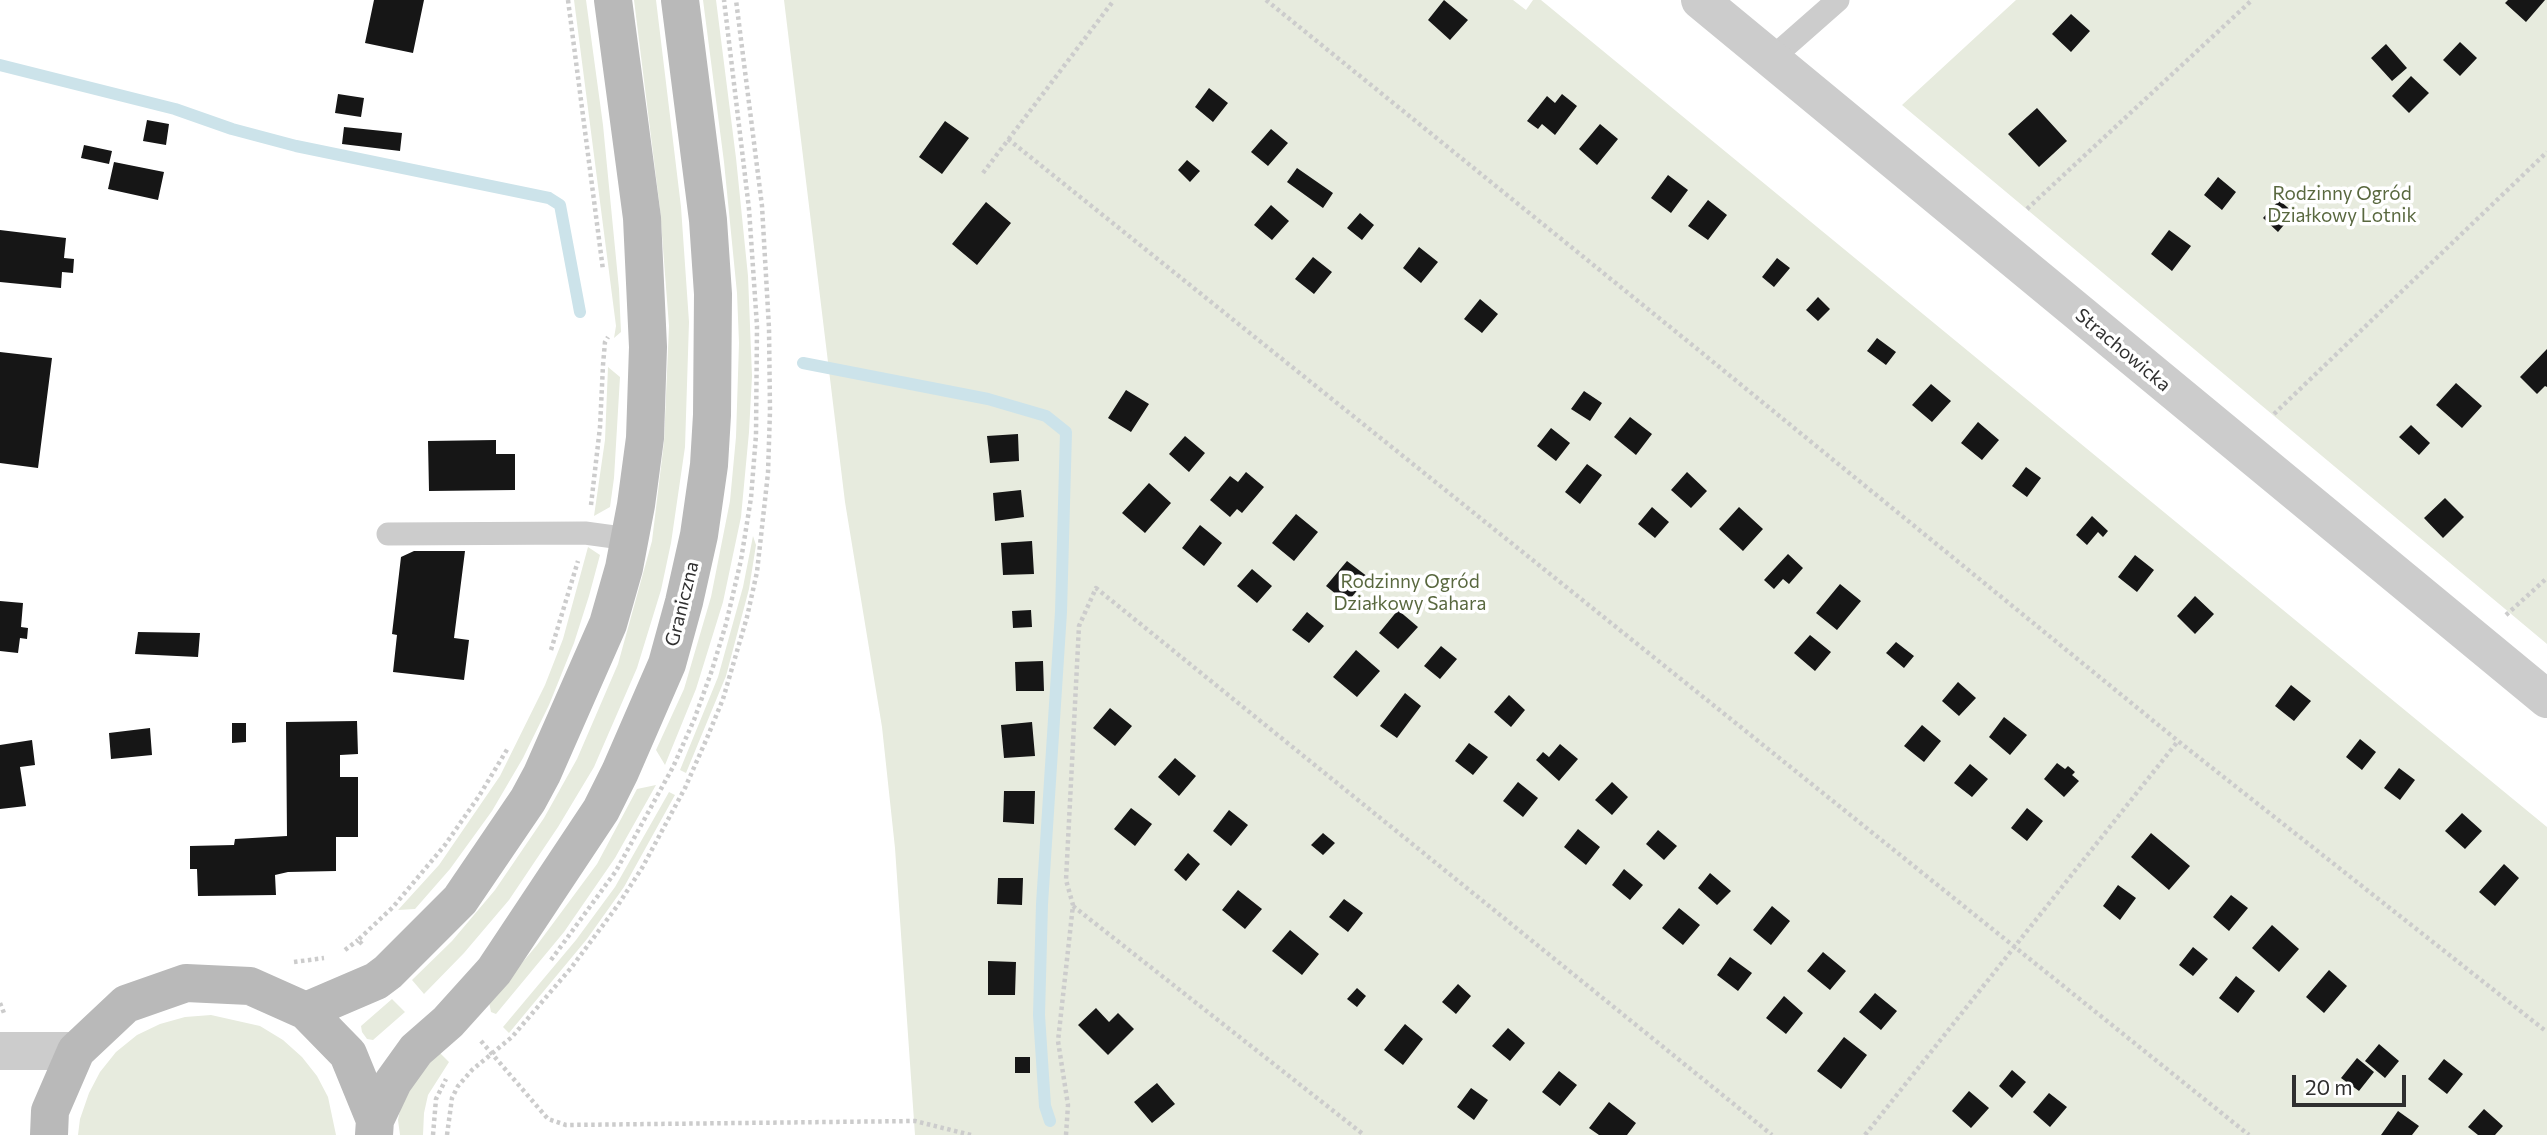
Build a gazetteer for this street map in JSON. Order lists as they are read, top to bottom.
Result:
{
  "streets": {
    "main road": ["Graniczna"],
    "street": ["Strachowicka"]
  },
  "parks": ["Rodzinny Ogród Działkowy Lotnik", "Rodzinny Ogród Działkowy Sahara"],
  "scale_bar": "20 m"
}
